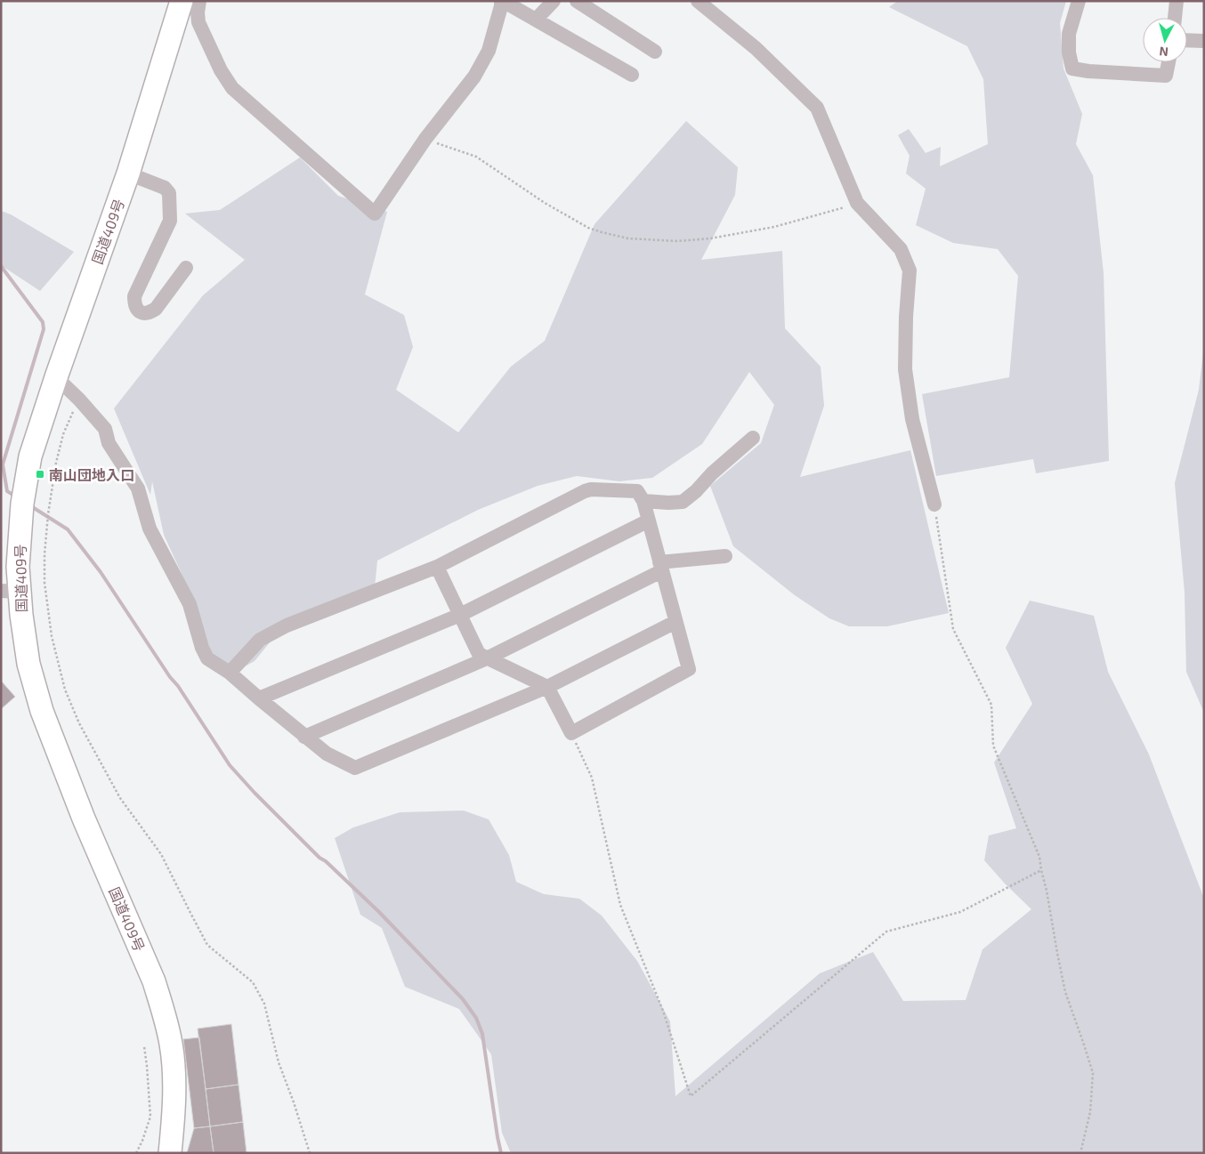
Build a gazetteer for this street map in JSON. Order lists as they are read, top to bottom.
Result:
{
  "streets": {
    "highway": ["国道409号"]
  },
  "places": {
    "transit": ["南山団地入口"]
  },
  "north": "bottom"
}
